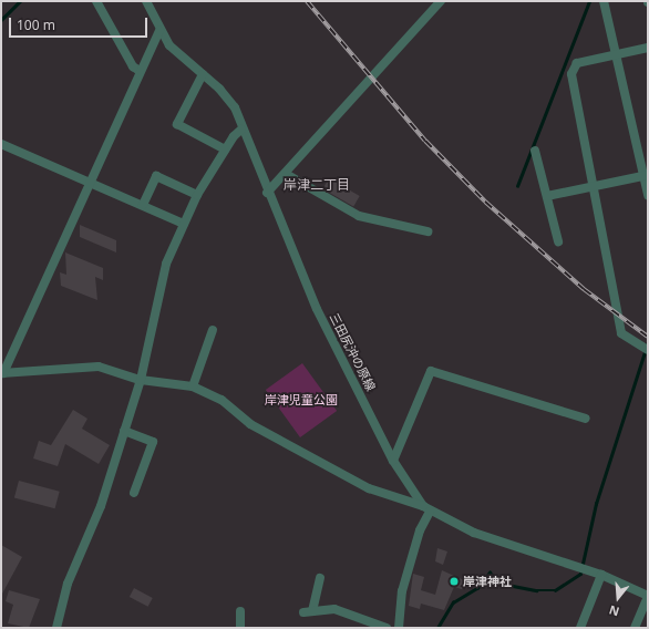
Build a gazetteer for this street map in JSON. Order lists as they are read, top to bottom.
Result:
{
  "streets": {
    "street": ["三田尻沖の原線"]
  },
  "districts": ["岸津二丁目"],
  "parks": ["岸津児童公園"],
  "places": ["岸津神社"],
  "scale_bar": "100 m",
  "north": "bottom"
}
